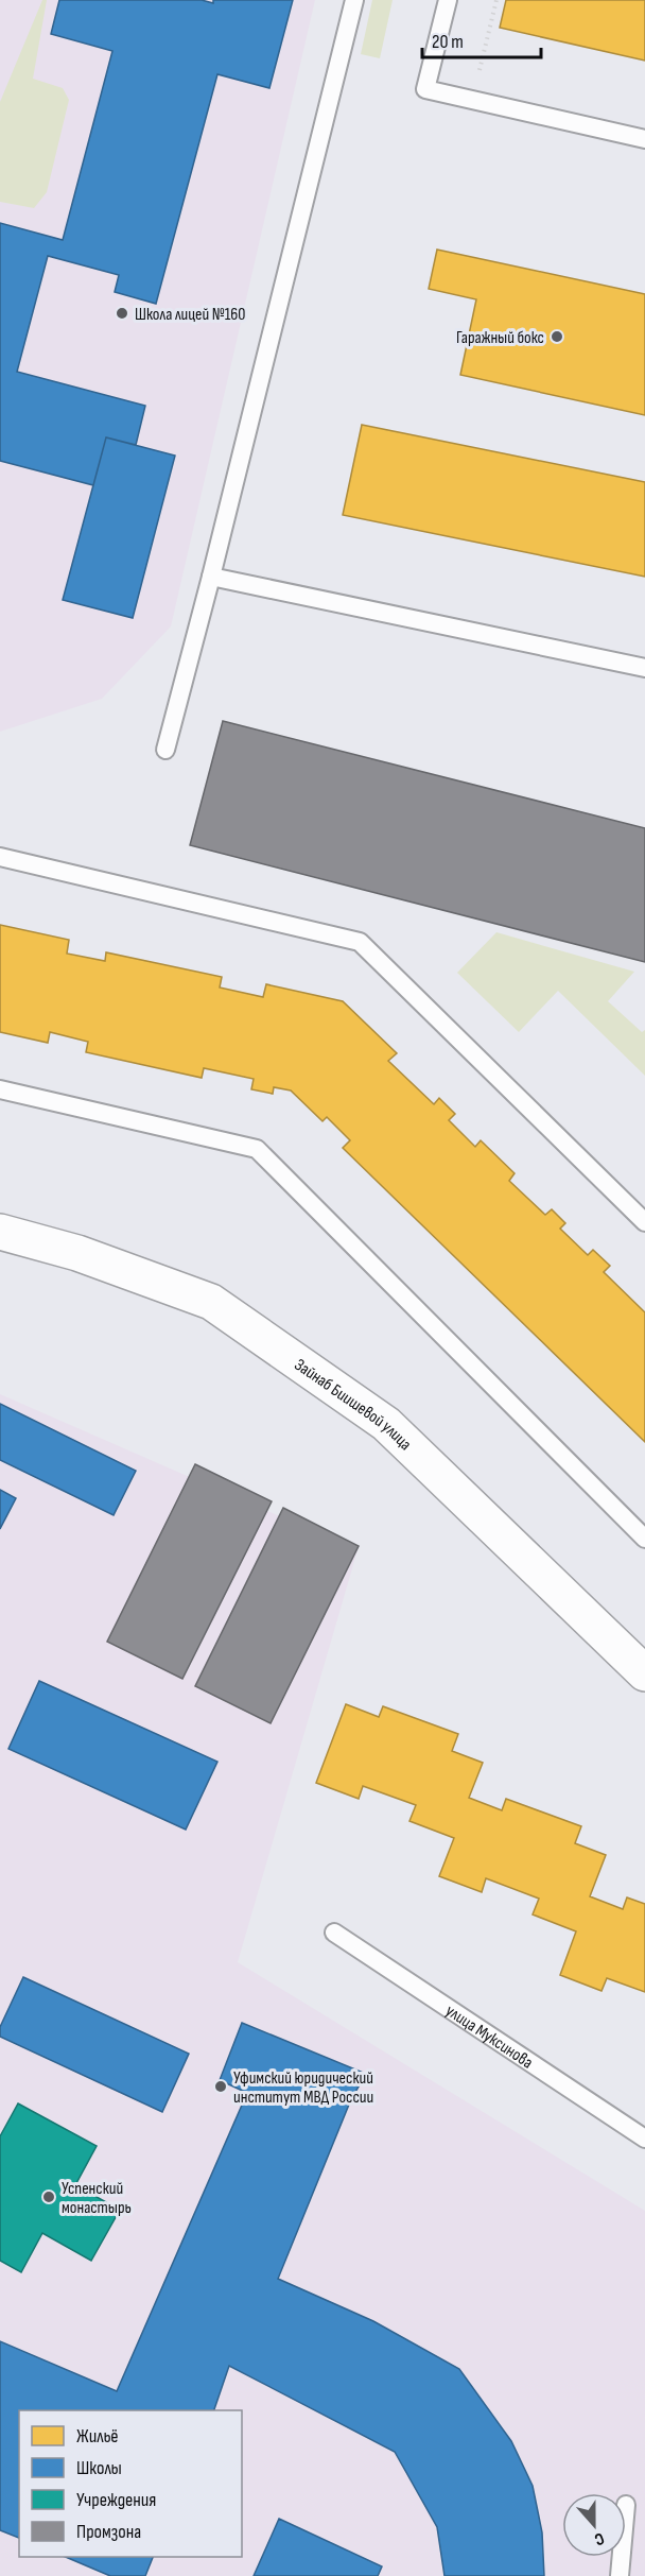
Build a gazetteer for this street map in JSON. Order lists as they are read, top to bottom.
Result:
{
  "streets": {
    "street": ["Зайнаб Биишевой улица"],
    "lane": ["улица Муксинова"]
  },
  "places": [
    "Школа лицей №160",
    "Гаражный бокс",
    "Уфимский юридический институт МВД России",
    "Успенский монастырь"
  ],
  "legend": [
    "Жильё",
    "Школы",
    "Учреждения",
    "Промзона"
  ],
  "scale_bar": "20 m",
  "north": "bottom"
}
